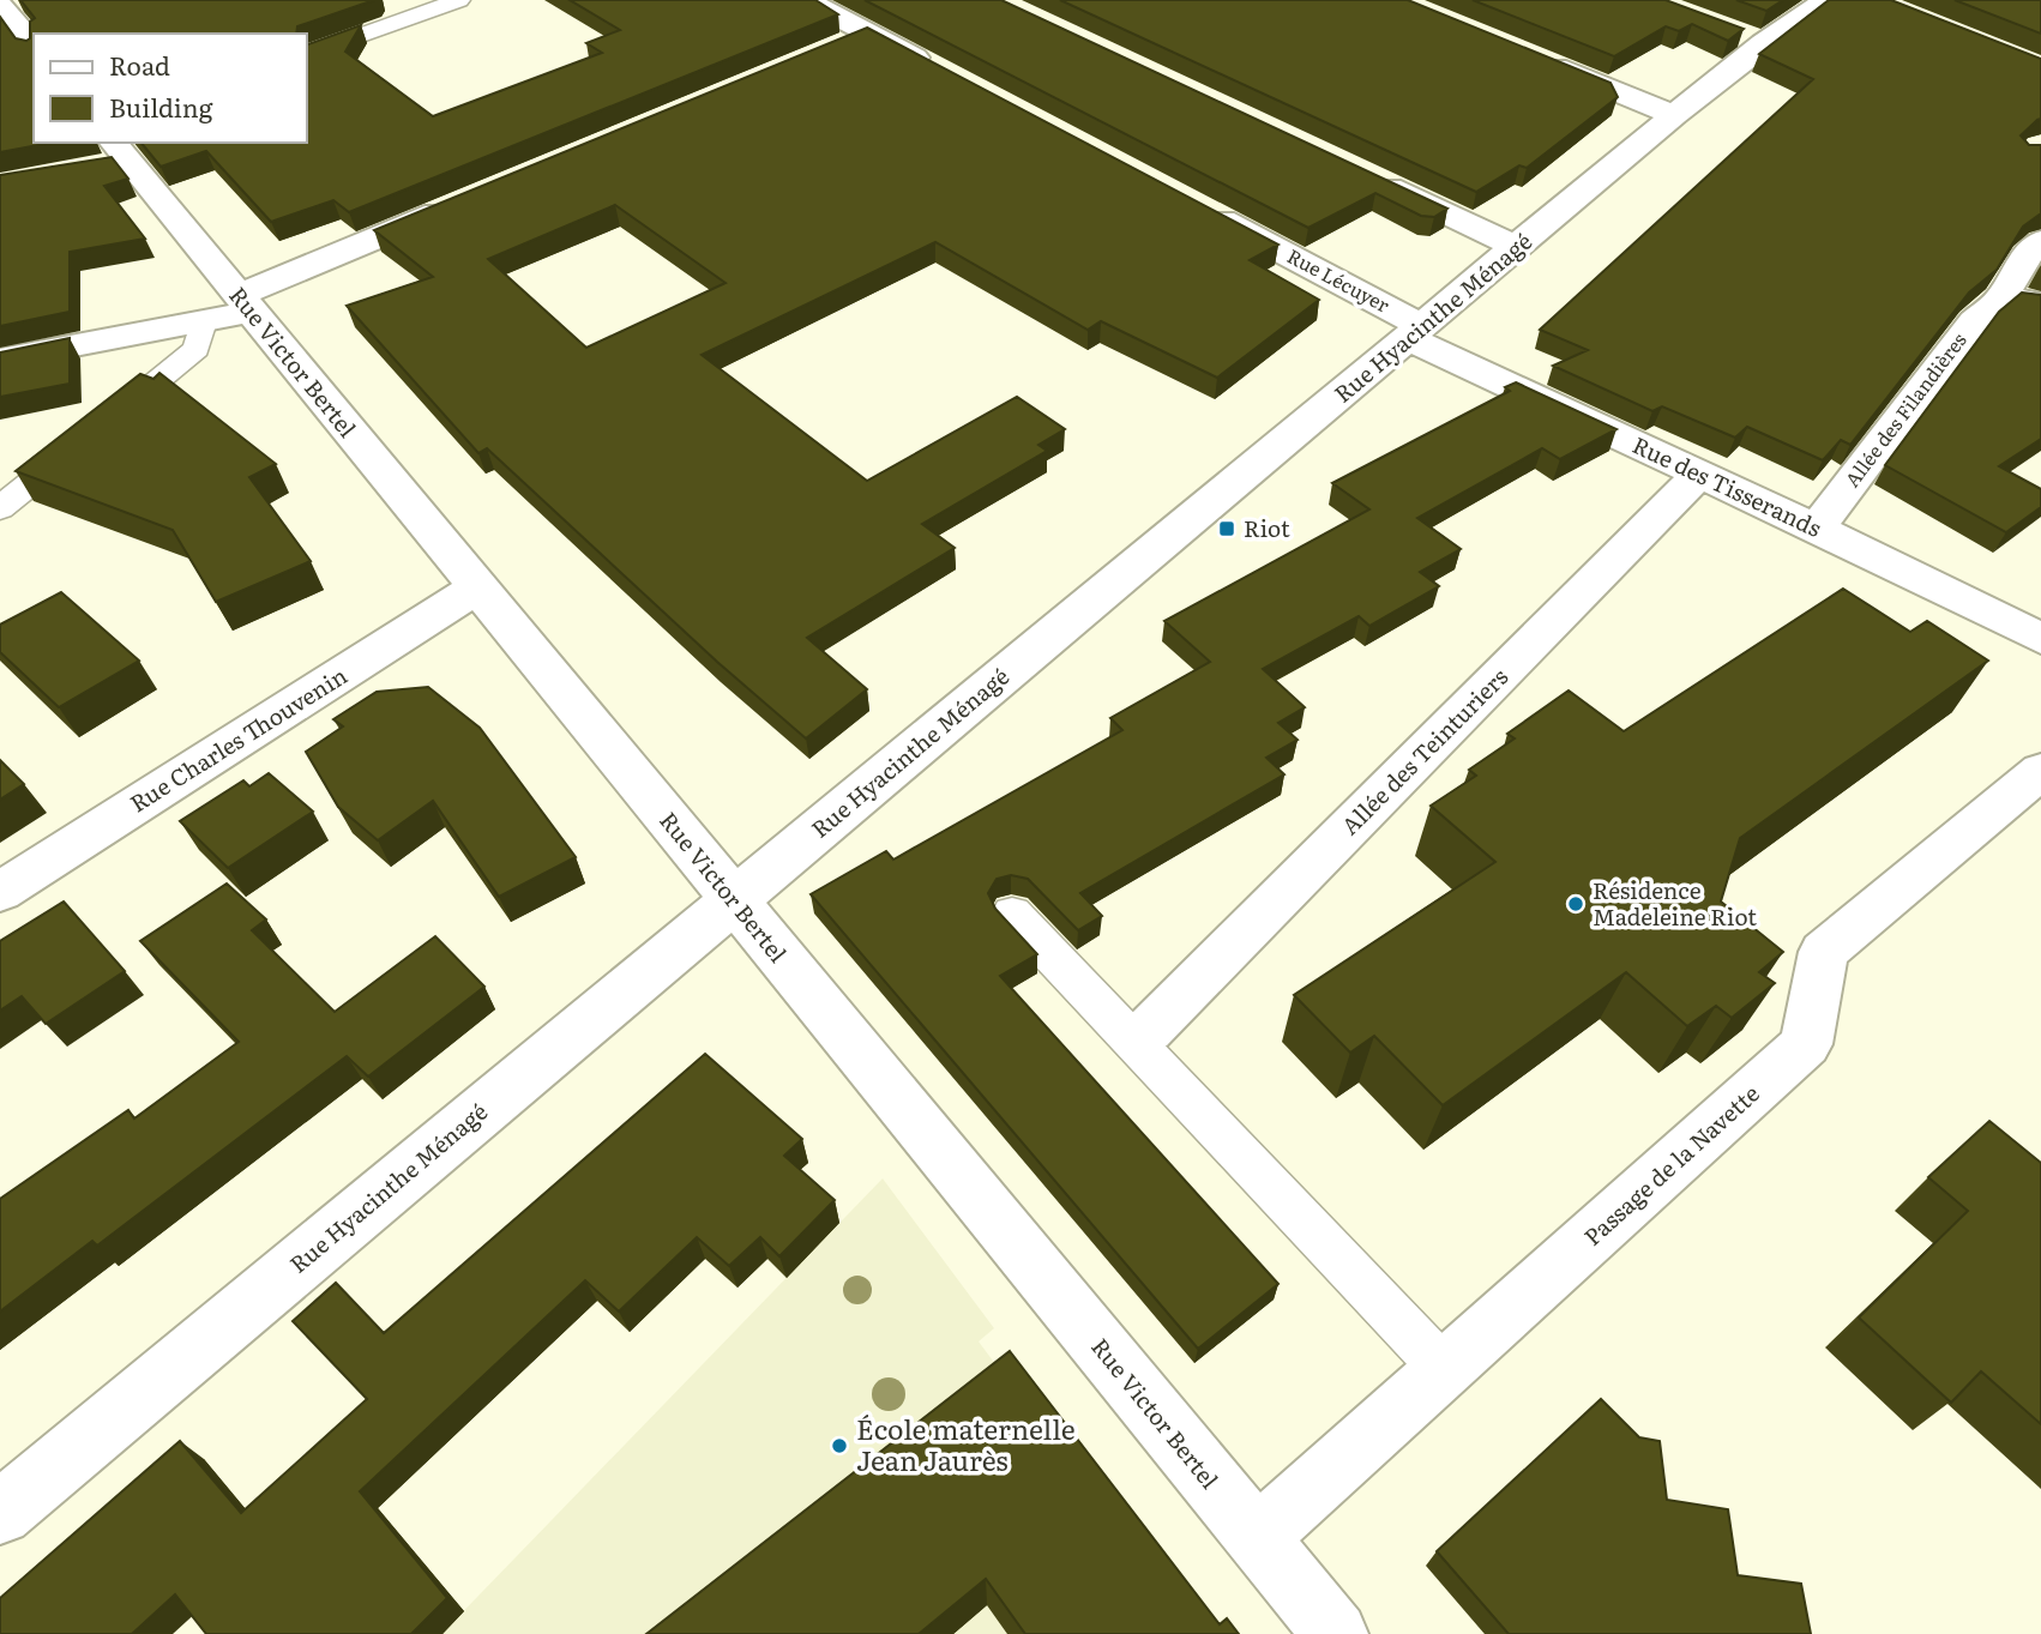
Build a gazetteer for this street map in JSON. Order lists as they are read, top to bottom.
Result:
{
  "streets": {
    "street": [
      "Rue Lécuyer",
      "Rue Hyacinthe Ménagé",
      "Rue Victor Bertel",
      "Allée des Filandières",
      "Rue des Tisserands",
      "Rue Charles Thouvenin",
      "Allée des Teinturiers",
      "Passage de la Navette"
    ]
  },
  "crossings": [
    ["Rue Lécuyer", "Rue Hyacinthe Ménagé"],
    ["Rue Lécuyer", "Rue des Tisserands"],
    ["Rue Hyacinthe Ménagé", "Rue Victor Bertel"],
    ["Rue Hyacinthe Ménagé", "Rue des Tisserands"],
    ["Rue Victor Bertel", "Rue Charles Thouvenin"],
    ["Rue Victor Bertel", "Passage de la Navette"],
    ["Allée des Filandières", "Rue des Tisserands"],
    ["Rue des Tisserands", "Allée des Teinturiers"]
  ],
  "places": {
    "transit": ["Riot"],
    "other": ["Résidence Madeleine Riot", "École maternelle Jean Jaurès"]
  },
  "legend": ["Road", "Building"]
}
